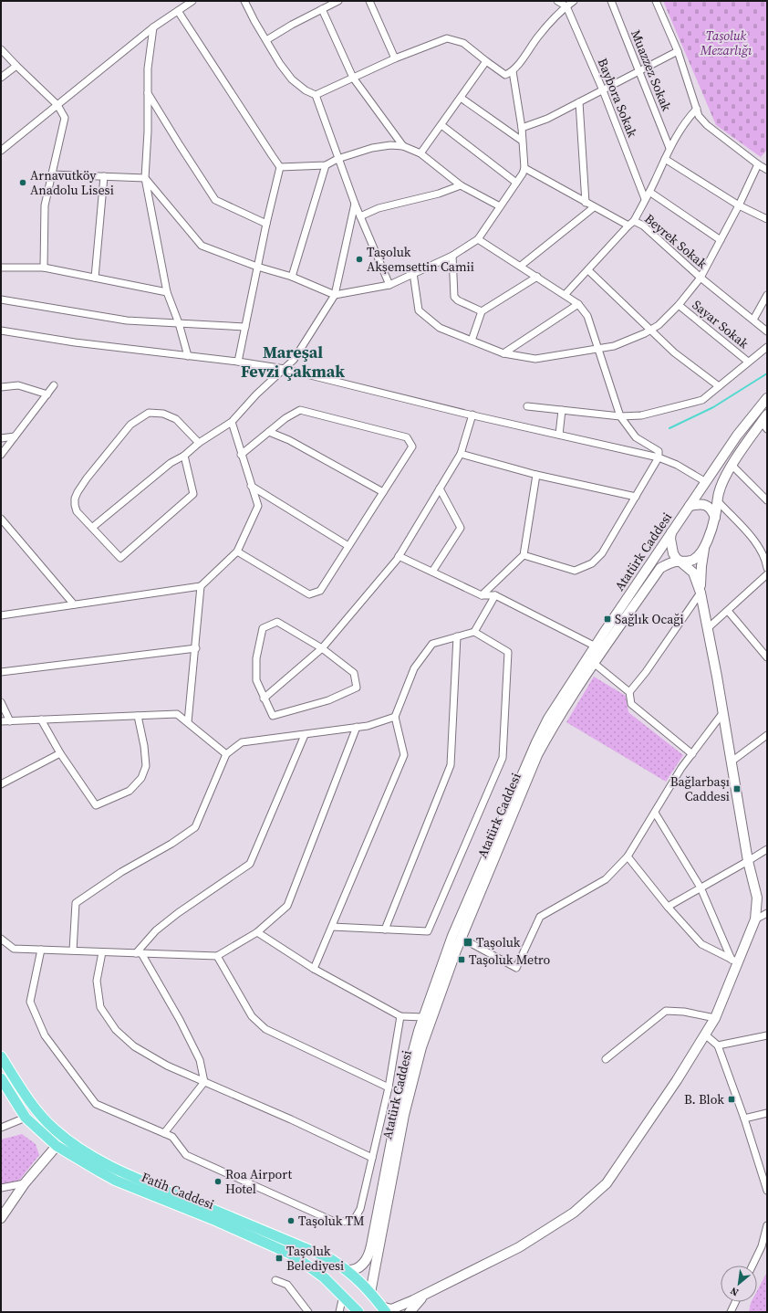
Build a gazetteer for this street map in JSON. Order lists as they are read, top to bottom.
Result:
{
  "streets": {
    "main road": ["Atatürk Caddesi", "Fatih Caddesi"],
    "street": [
      "Muazzez Sokak",
      "Baybora Sokak",
      "Beyrek Sokak",
      "Sayar Sokak"
    ]
  },
  "crossings": [
    ["Atatürk Caddesi", "Fatih Caddesi"]
  ],
  "districts": ["Mareşal Fevzi Çakmak"],
  "parks": ["Taşoluk Mezarlığı"],
  "places": {
    "other": [
      "Arnavutköy Anadolu Lisesi",
      "Taşoluk Akşemsettin Camii",
      "Roa Airport Hotel",
      "Taşoluk TM"
    ],
    "transit": [
      "Sağlık Ocaği",
      "Bağlarbaşı Caddesi",
      "Taşoluk",
      "Taşoluk Metro",
      "B. Blok",
      "Taşoluk Belediyesi"
    ]
  },
  "north": "bottom left"
}
